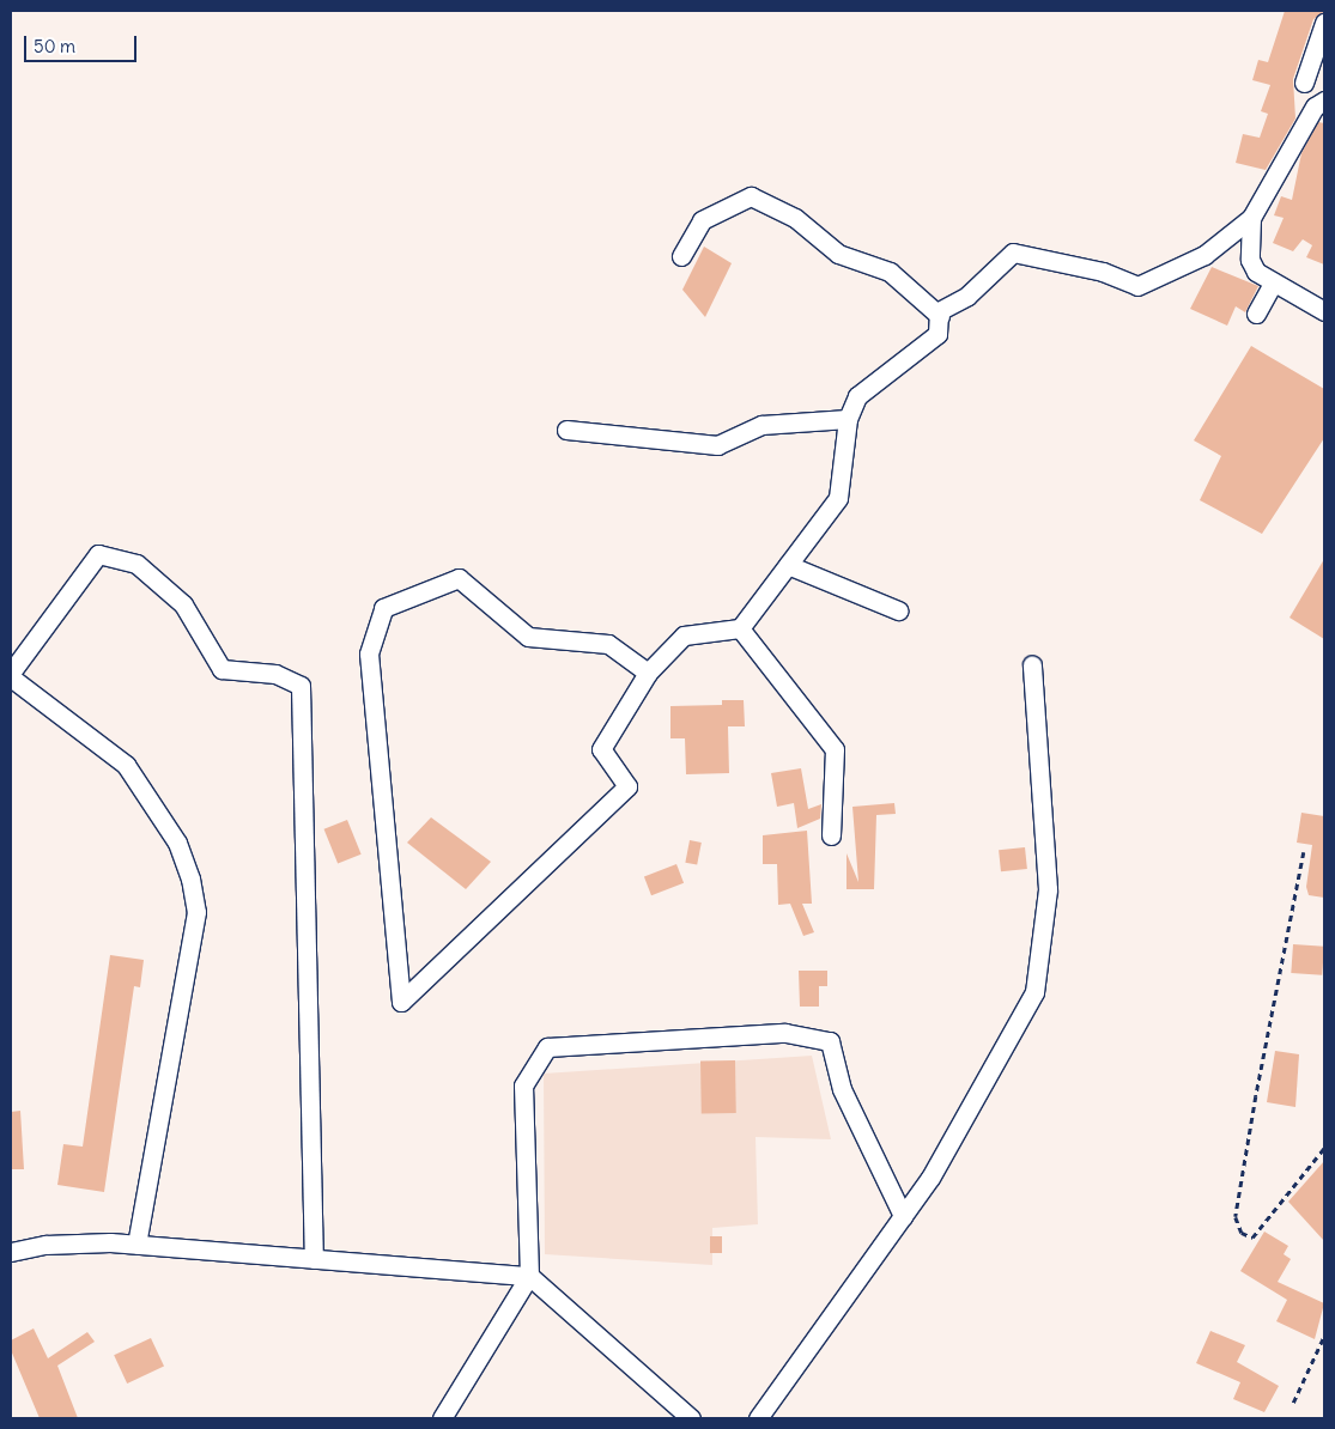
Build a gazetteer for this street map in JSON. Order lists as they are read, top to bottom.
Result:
{
  "scale_bar": "50 m"
}
